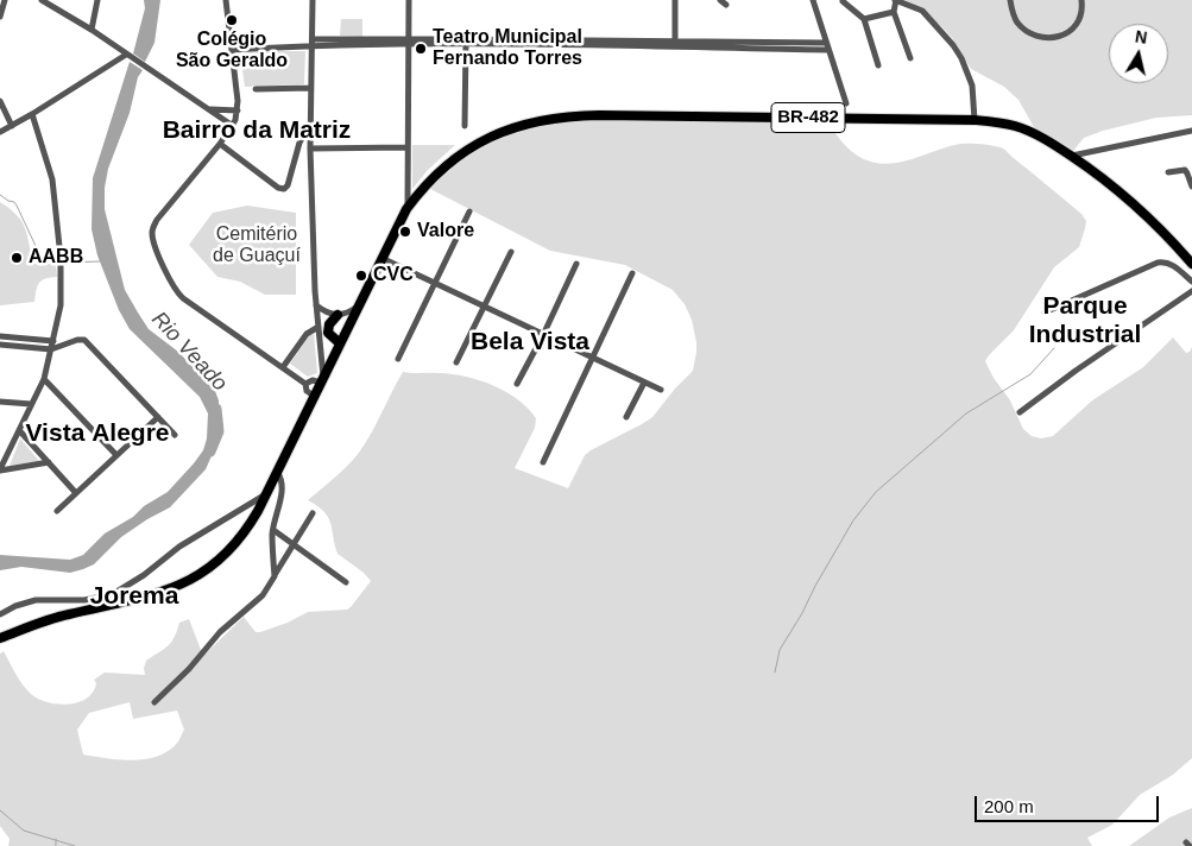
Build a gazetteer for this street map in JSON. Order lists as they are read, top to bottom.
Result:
{
  "streets": {
    "highway": ["BR-482"]
  },
  "districts": [
    "Bairro da Matriz",
    "Parque Industrial",
    "Bela Vista",
    "Vista Alegre",
    "Jorema"
  ],
  "water": ["Rio Veado"],
  "parks": ["Cemitério de Guaçuí"],
  "places": [
    "Colégio São Geraldo",
    "Teatro Municipal Fernando Torres",
    "Valore",
    "AABB",
    "CVC"
  ],
  "scale_bar": "200 m",
  "north": "top"
}
